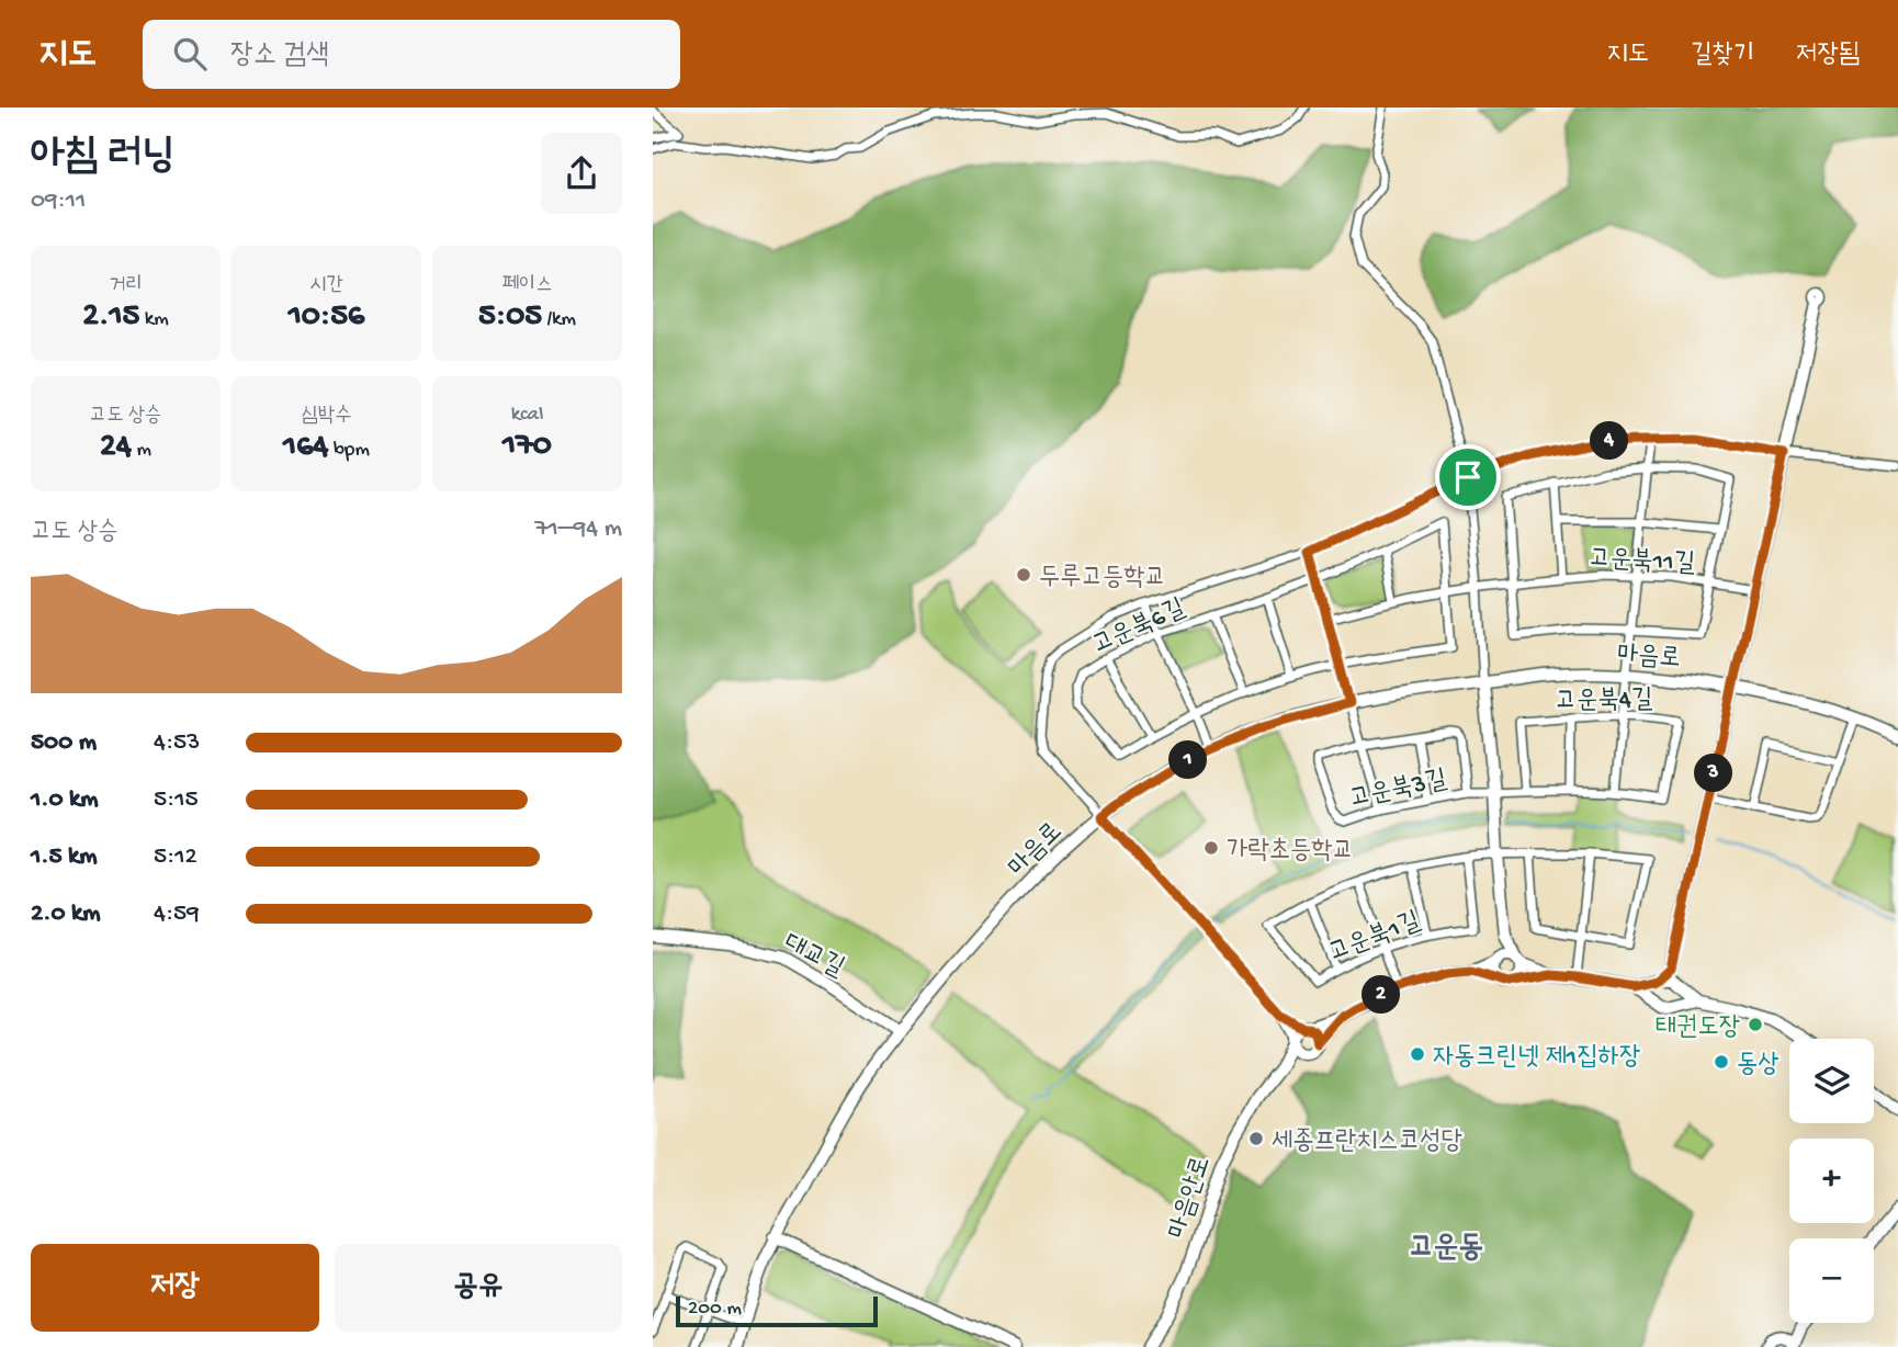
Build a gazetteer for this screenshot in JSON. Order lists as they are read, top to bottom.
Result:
{
  "streets": {
    "street": [
      "고운북11길",
      "고운북6길",
      "마음로",
      "고운북4길",
      "고운북3길",
      "고운북1길",
      "대교길",
      "마음안로"
    ]
  },
  "crossings": [
    ["마음로", "대교길"],
    ["고운북4길", "고운북3길"]
  ],
  "districts": ["고운동"],
  "places": [
    "두루고등학교",
    "가락초등학교",
    "태권도장",
    "자동크린넷 제1집하장",
    "동상",
    "세종프란치스코성당"
  ],
  "scale_bar": "200 m",
  "page": {
    "header": "지도",
    "search": "장소 검색",
    "nav": ["지도", "길찾기", "저장됨"],
    "heading": ["아침 러닝", "09:11"],
    "stats": [
      ["거리", "2.15 km"],
      ["시간", "10:56"],
      ["페이스", "5:05 /km"],
      ["고도 상승", "24 m"],
      ["심박수", "164 bpm"],
      ["kcal", "170"]
    ],
    "pins": [
      "4",
      "1",
      "3",
      "2"
    ],
    "chart": ["고도 상승", "71–94 m"],
    "list": [
      {
        "name": "500 m",
        "note": "4:53"
      },
      {
        "name": "1.0 km",
        "note": "5:15"
      },
      {
        "name": "1.5 km",
        "note": "5:12"
      },
      {
        "name": "2.0 km",
        "note": "4:59"
      }
    ],
    "map_buttons": ["+", "−"],
    "buttons": ["저장", "공유"],
    "scale": "200 m"
  }
}
